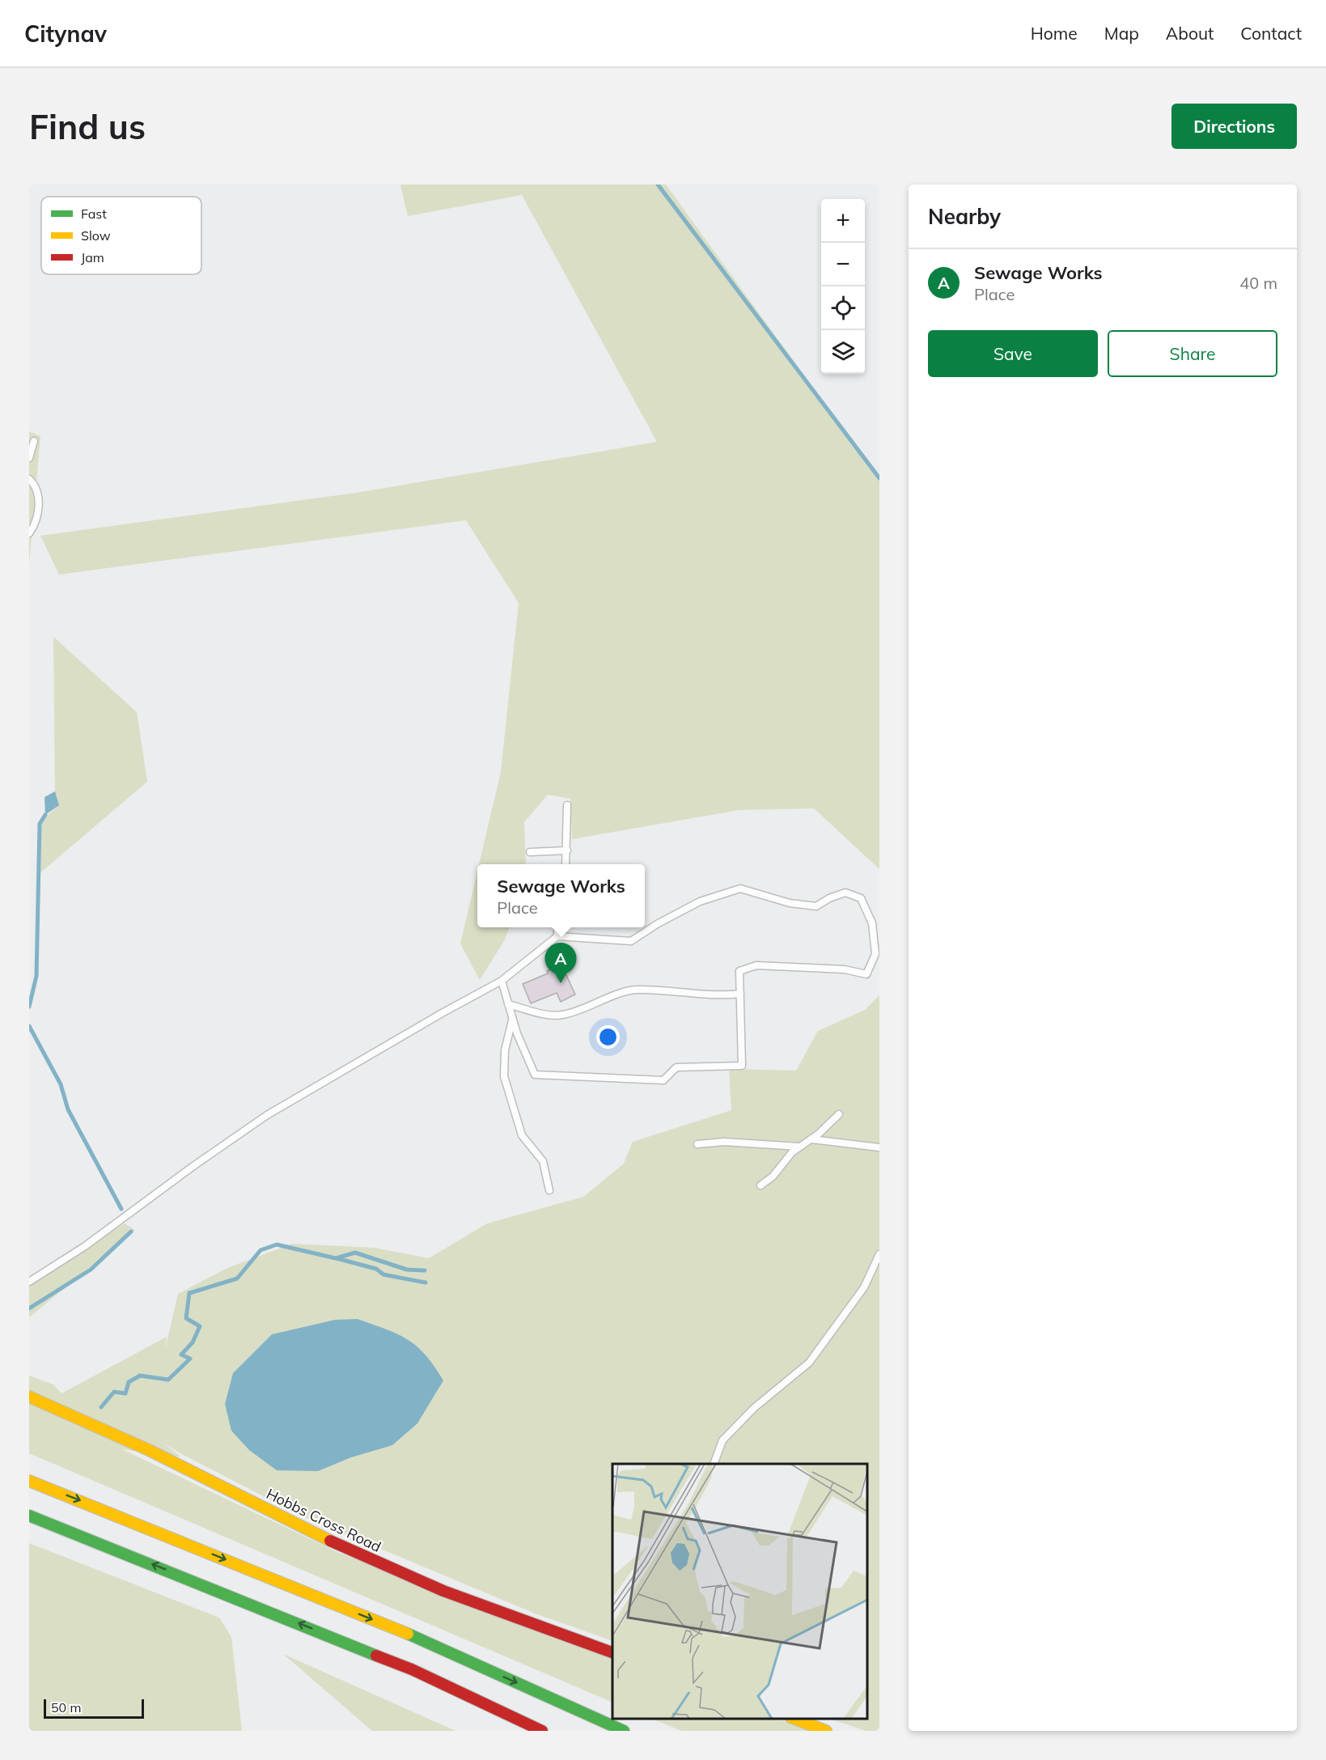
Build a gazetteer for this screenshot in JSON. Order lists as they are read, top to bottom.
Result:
{
  "streets": {
    "main road": ["Hobbs Cross Road"]
  },
  "legend": ["Fast", "Slow", "Jam"],
  "scale_bar": "50 m",
  "page": {
    "header": "Citynav",
    "nav": [
      "Home",
      "Map",
      "About",
      "Contact"
    ],
    "buttons": [
      "Directions",
      ["Save", "Share"]
    ],
    "title": "Find us",
    "heading": "Nearby",
    "map_buttons": ["+", "−"],
    "list": [
      {
        "mark": "A",
        "name": "Sewage Works",
        "note": "Place",
        "value": "40 m"
      }
    ],
    "popup": ["Sewage Works", "Place"],
    "pins": "A",
    "scale": "50 m"
  }
}
